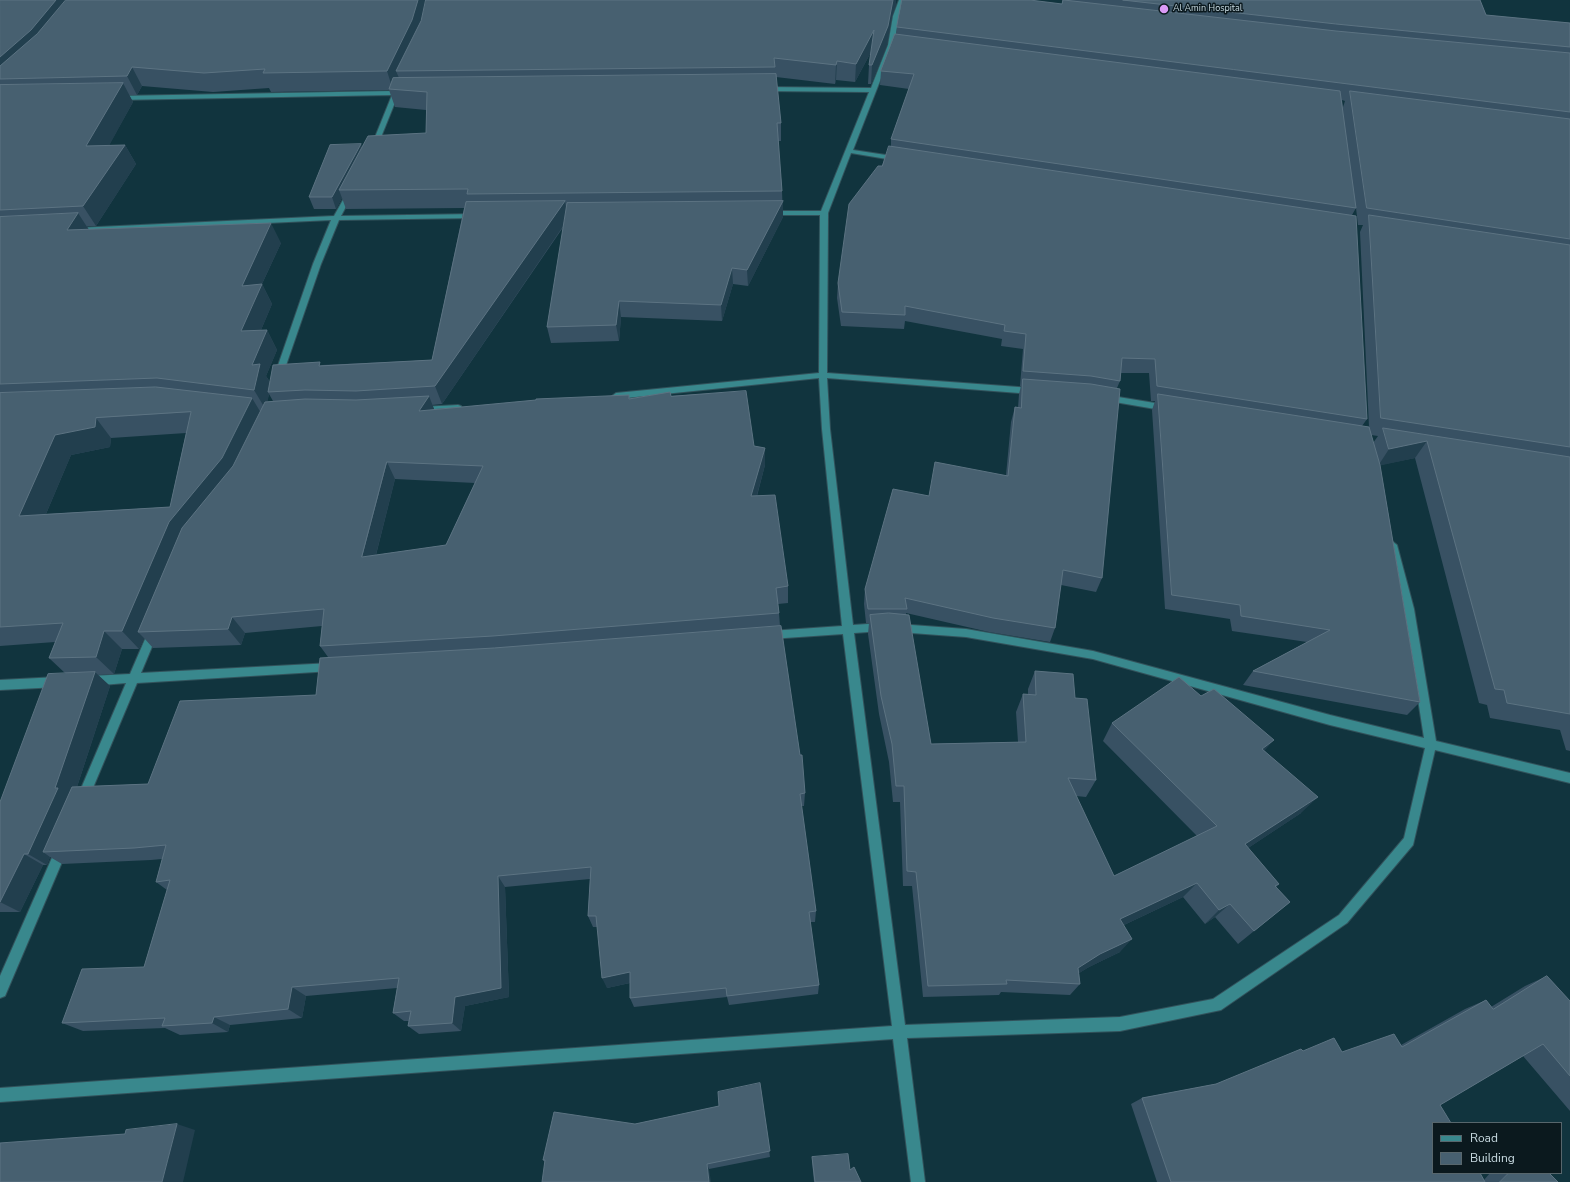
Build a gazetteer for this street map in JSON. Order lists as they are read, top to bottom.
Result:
{
  "places": ["Al Amin Hospital"],
  "legend": ["Road", "Building"]
}
